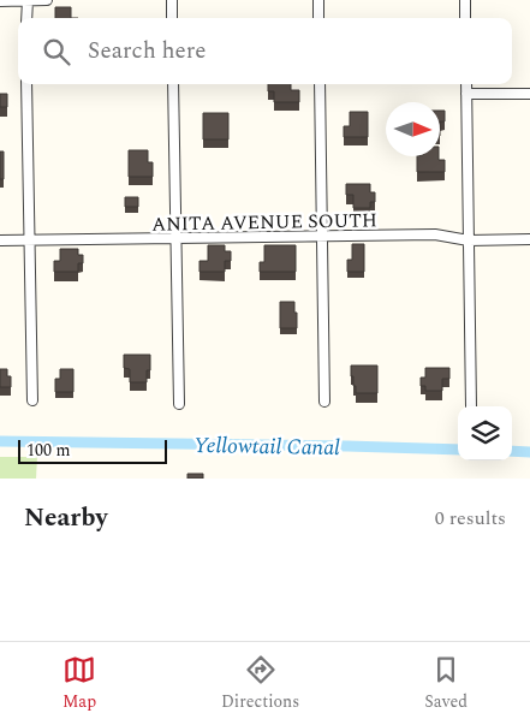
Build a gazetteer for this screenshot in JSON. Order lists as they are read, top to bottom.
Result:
{
  "streets": {
    "street": ["ANITA AVENUE SOUTH"]
  },
  "water": ["Yellowtail Canal"],
  "scale_bar": "100 m",
  "north": "right",
  "page": {
    "search": "Search here",
    "scale": "100 m",
    "heading": ["Nearby", "0 results"],
    "nav": ["Map", "Directions", "Saved"]
  }
}
